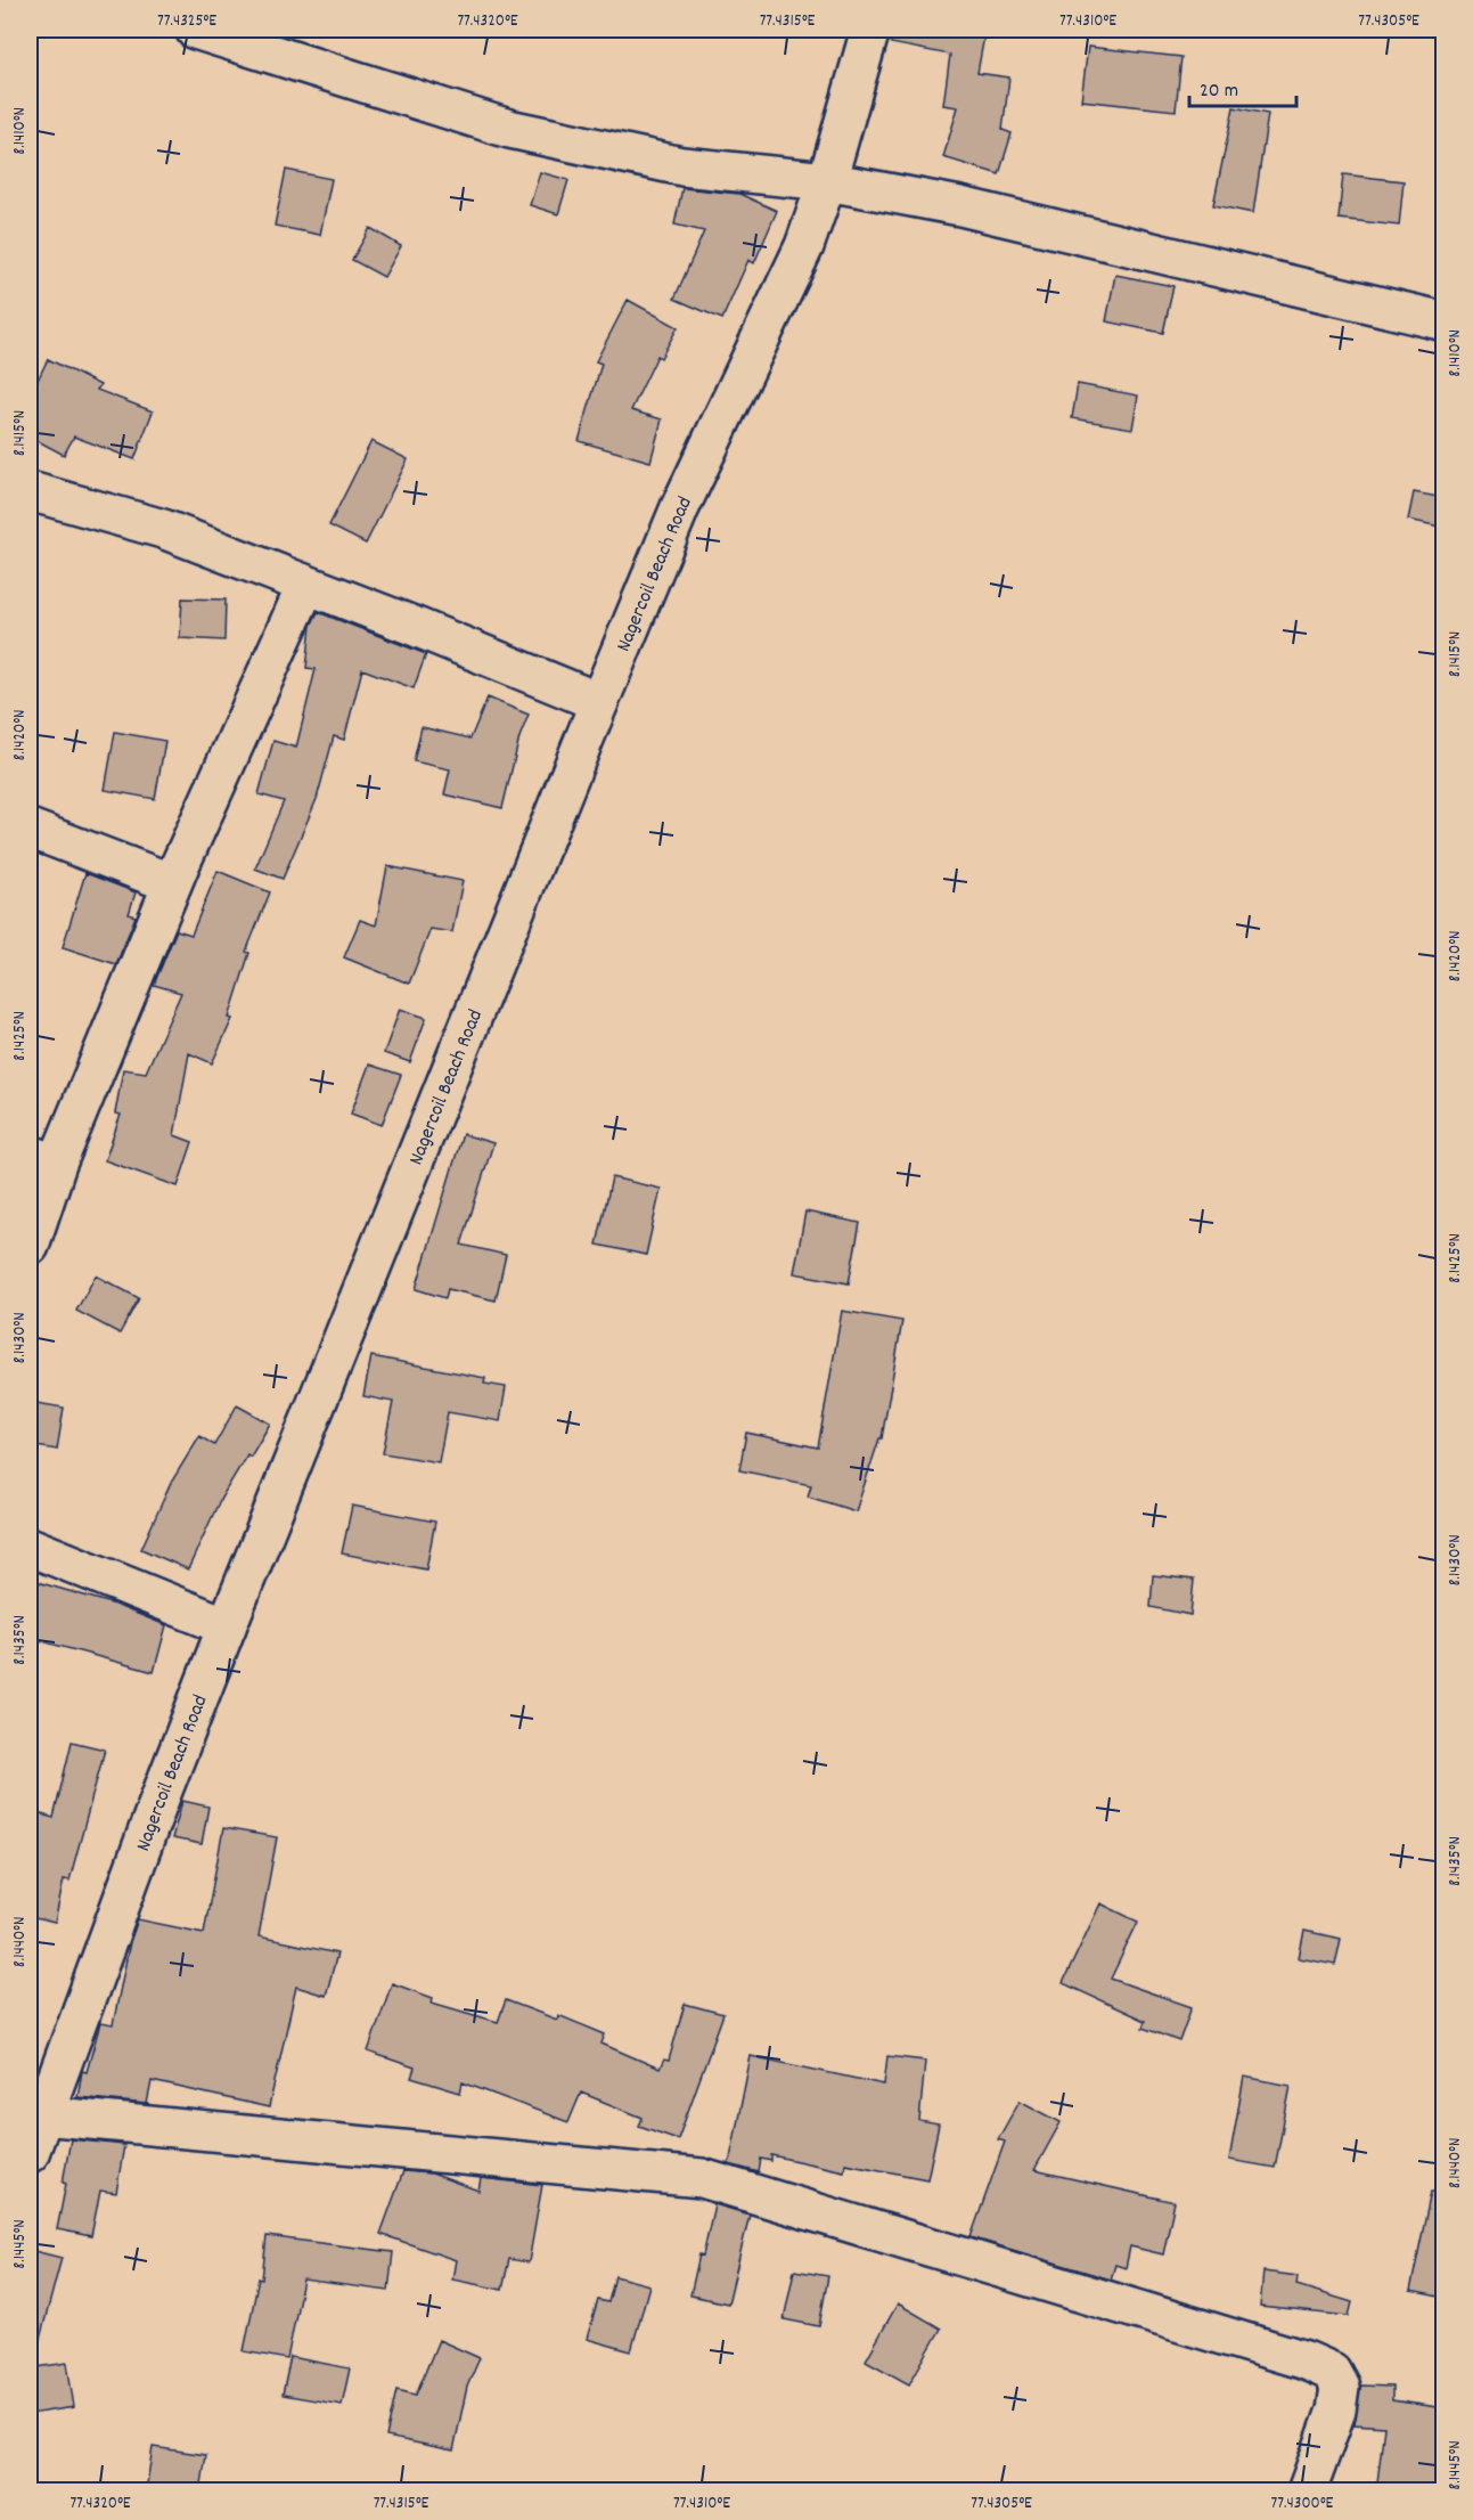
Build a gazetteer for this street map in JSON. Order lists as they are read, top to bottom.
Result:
{
  "streets": {
    "street": ["Nagercoil Beach Road"]
  },
  "scale_bar": "20 m",
  "coordinates": [
    "77.4325°E",
    "77.4320°E",
    "77.4315°E",
    "77.4310°E",
    "77.4305°E",
    "8.1410°N",
    "8.1415°N",
    "8.1420°N",
    "8.1425°N",
    "8.1430°N",
    "8.1435°N",
    "8.1440°N",
    "8.1445°N",
    "77.4300°E"
  ]
}
